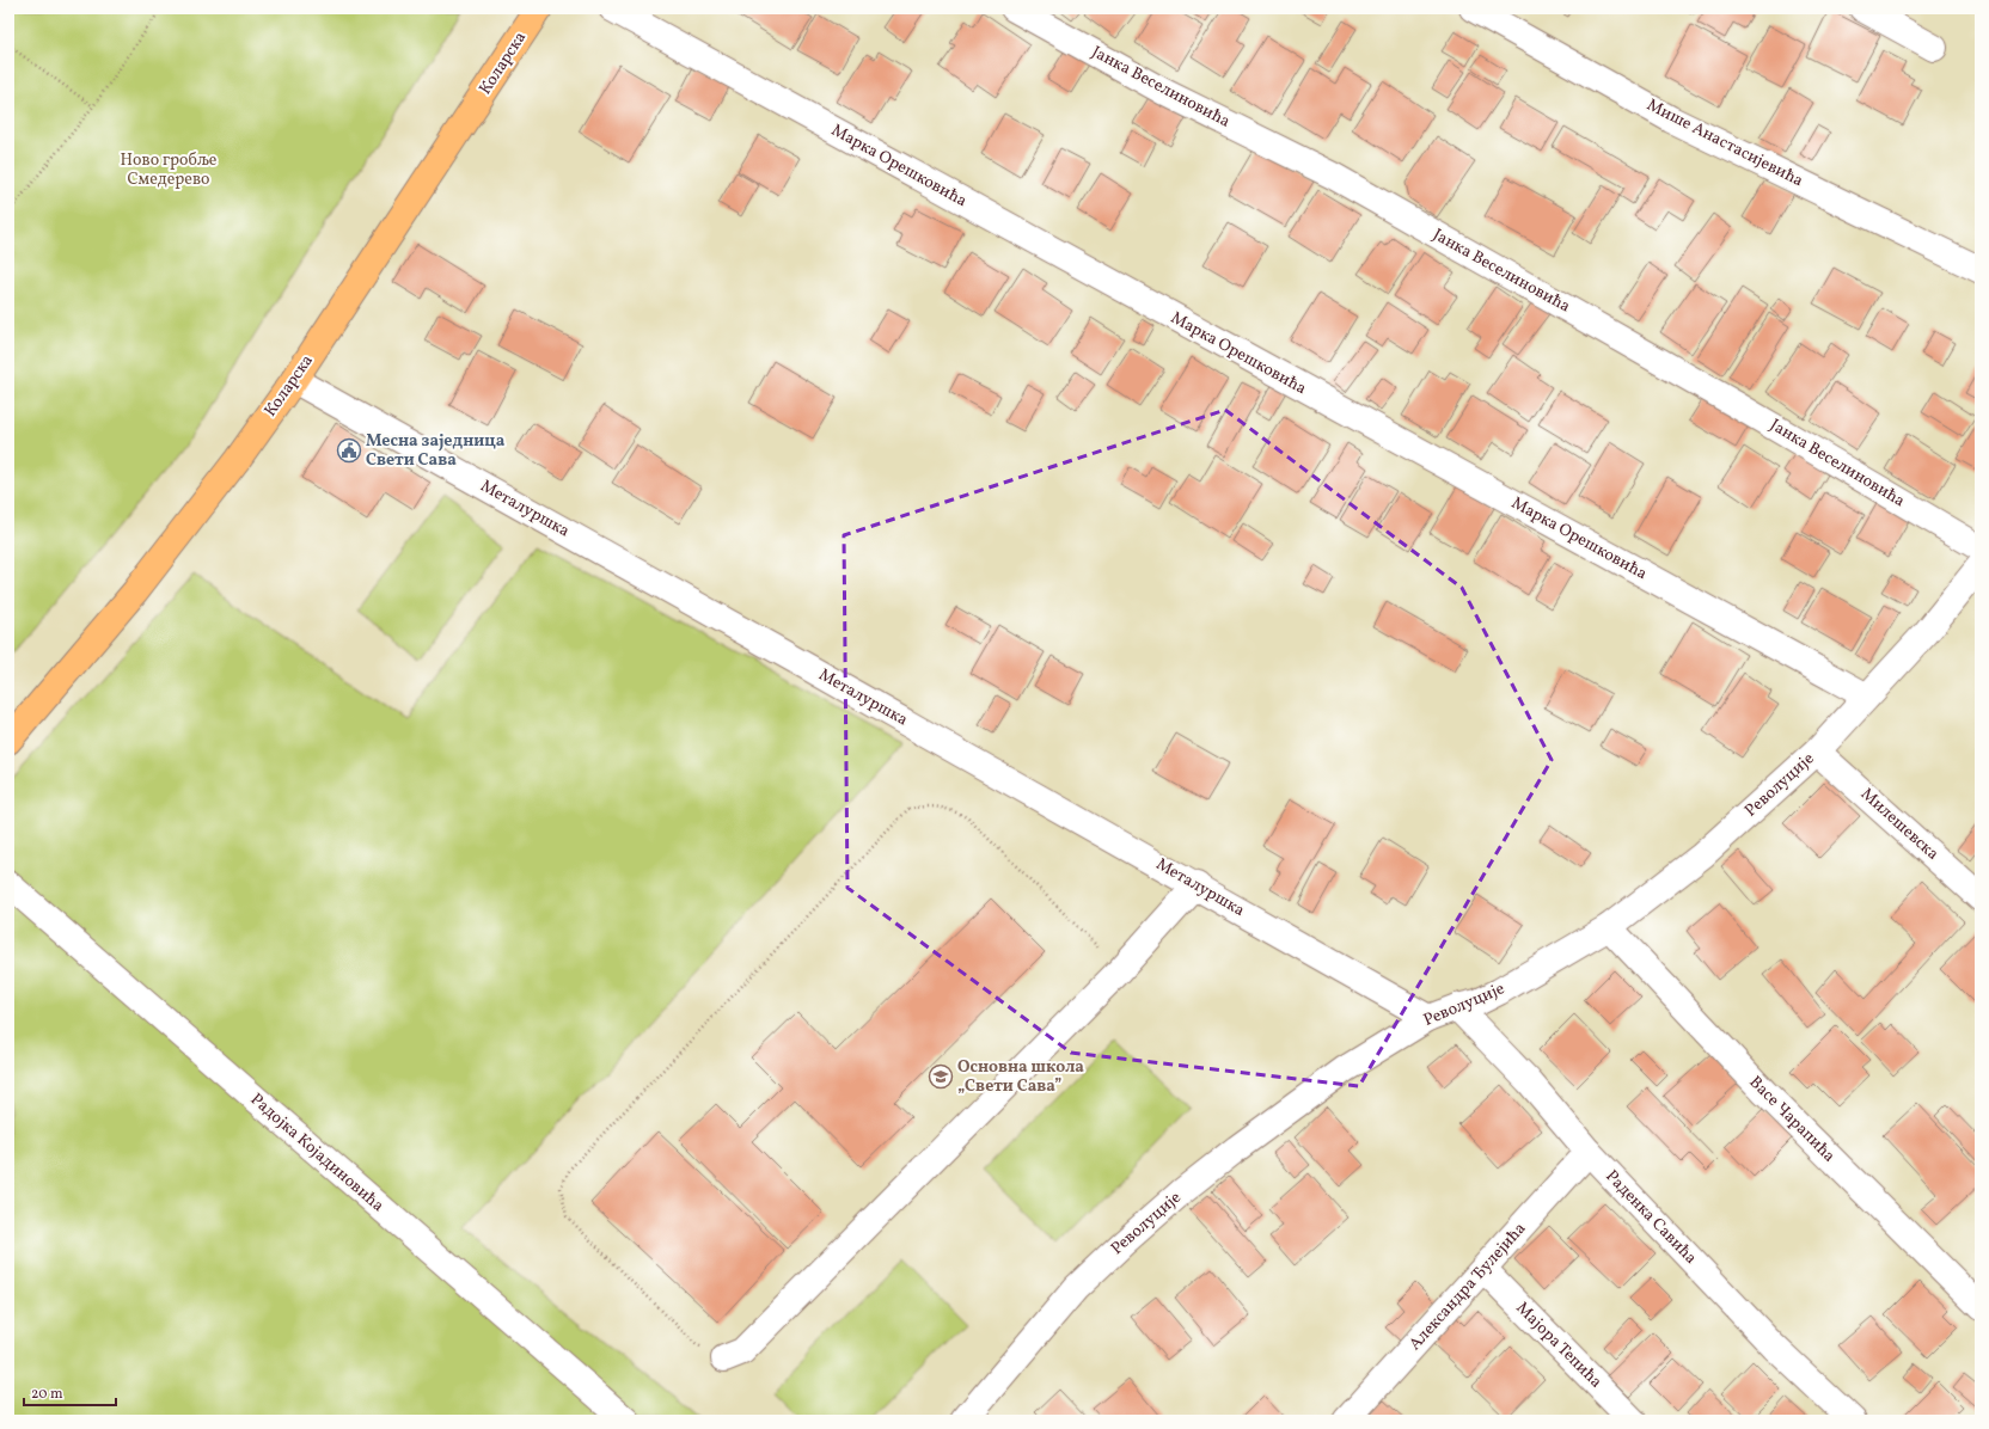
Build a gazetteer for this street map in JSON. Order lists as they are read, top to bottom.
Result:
{
  "streets": {
    "main road": ["Коларска"],
    "street": [
      "Јанка Веселиновића",
      "Мише Анастасијевића",
      "Марка Орешковића",
      "Металуршка",
      "Револуције",
      "Милешевска",
      "Васе Чарапића",
      "Радојка Којадиновића",
      "Раденка Савића",
      "Александра Ђулејића",
      "Мајора Тепића"
    ]
  },
  "crossings": [
    ["Коларска", "Металуршка"],
    ["Марка Орешковића", "Револуције"],
    ["Металуршка", "Револуције"],
    ["Револуције", "Милешевска"],
    ["Револуције", "Васе Чарапића"],
    ["Револуције", "Раденка Савића"],
    ["Раденка Савића", "Александра Ђулејића"],
    ["Александра Ђулејића", "Мајора Тепића"]
  ],
  "parks": ["Ново гробље Смедерево"],
  "places": {
    "public building": ["Месна заједница Свети Сава"],
    "school or university": ["Основна школа „Свети Сава”"]
  },
  "scale_bar": "20 m"
}
